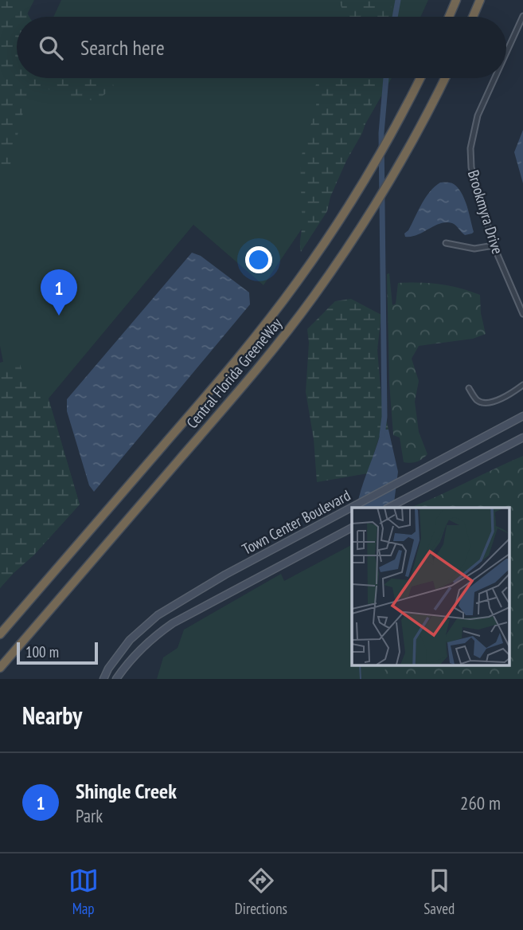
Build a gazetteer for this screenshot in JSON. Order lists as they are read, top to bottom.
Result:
{
  "streets": {
    "highway": ["Central Florida GreeneWay"],
    "street": ["Brookmyra Drive", "Town Center Boulevard"]
  },
  "scale_bar": "100 m",
  "page": {
    "search": "Search here",
    "pins": "1",
    "scale": "100 m",
    "heading": "Nearby",
    "list": [
      {
        "mark": "1",
        "name": "Shingle Creek",
        "note": "Park",
        "value": "260 m"
      }
    ],
    "nav": ["Map", "Directions", "Saved"]
  }
}
